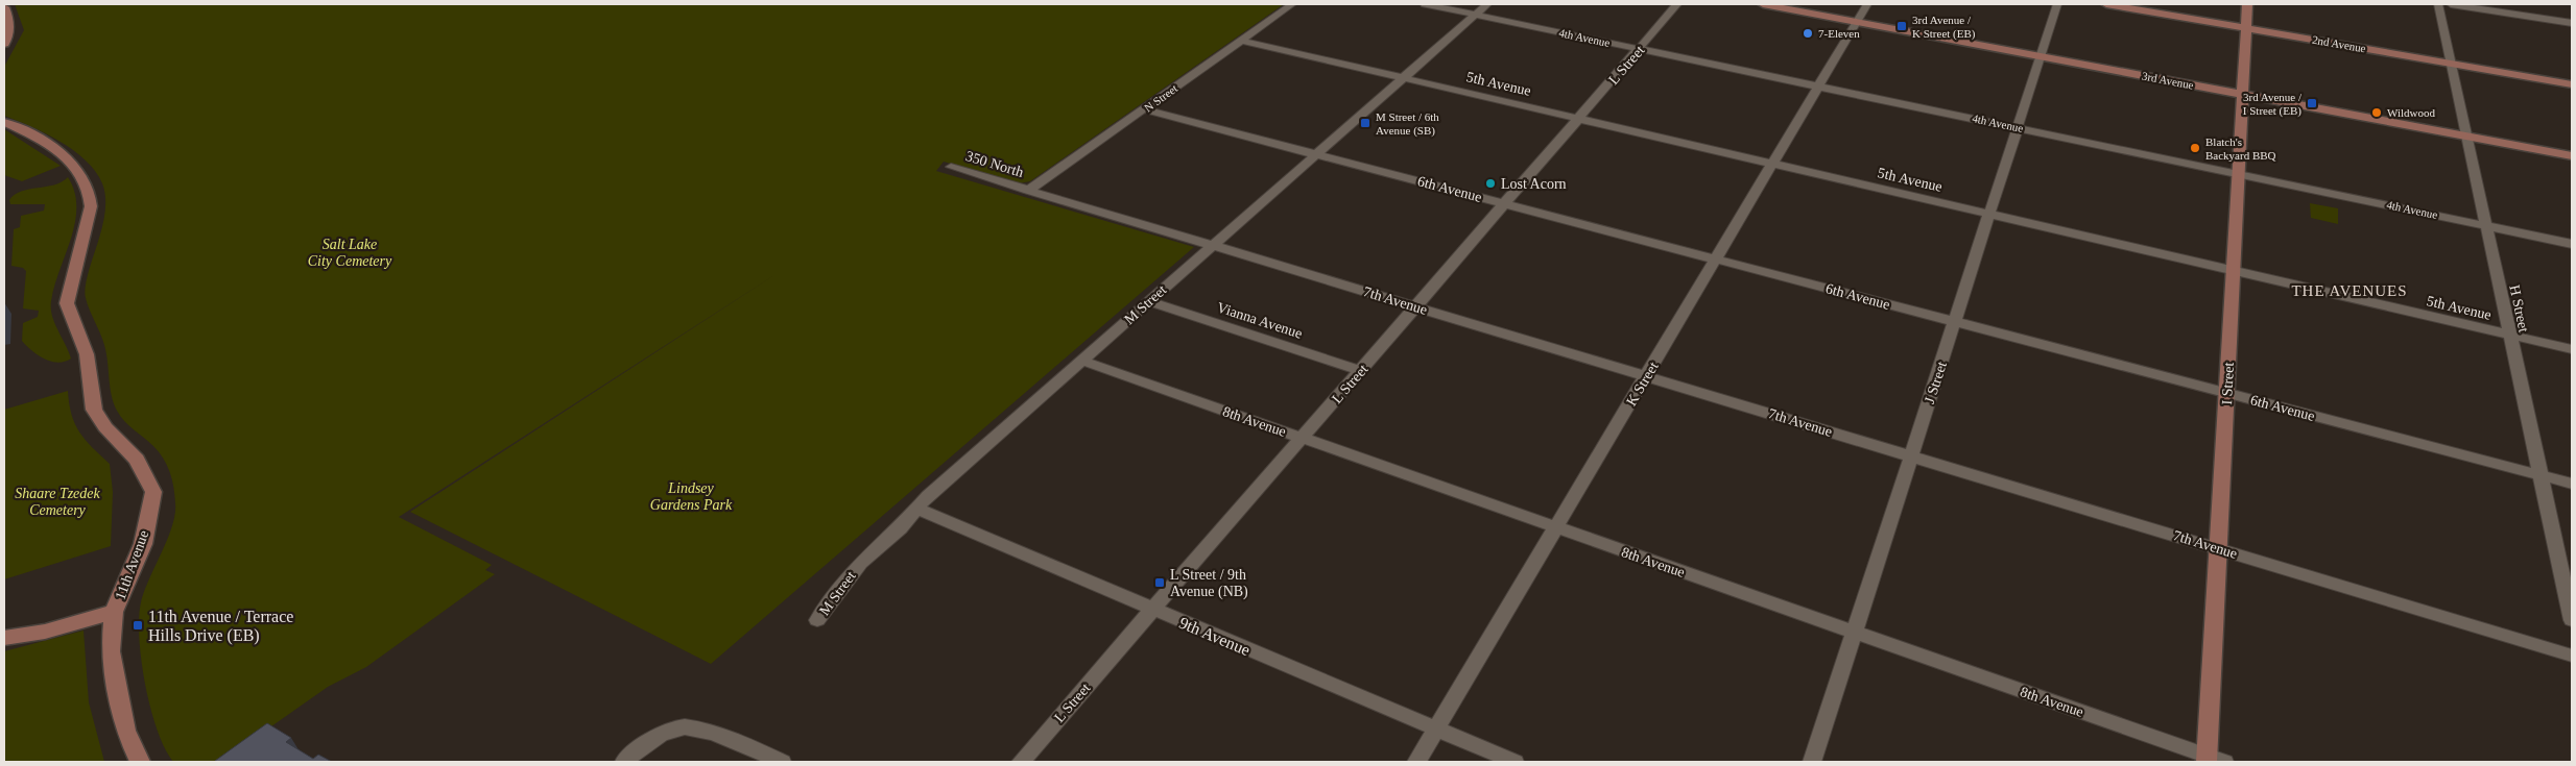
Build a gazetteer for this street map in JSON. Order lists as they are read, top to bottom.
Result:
{
  "streets": {
    "street": [
      "4th Avenue",
      "2nd Avenue",
      "L Street",
      "3rd Avenue",
      "5th Avenue",
      "N Street",
      "350 North",
      "6th Avenue",
      "7th Avenue",
      "M Street",
      "H Street",
      "Vianna Avenue",
      "J Street",
      "K Street",
      "I Street",
      "8th Avenue",
      "11th Avenue",
      "9th Avenue"
    ]
  },
  "crossings": [
    ["4th Avenue", "L Street"],
    ["4th Avenue", "M Street"],
    ["4th Avenue", "H Street"],
    ["4th Avenue", "J Street"],
    ["4th Avenue", "K Street"],
    ["4th Avenue", "I Street"],
    ["2nd Avenue", "H Street"],
    ["2nd Avenue", "I Street"],
    ["L Street", "5th Avenue"],
    ["L Street", "6th Avenue"],
    ["L Street", "7th Avenue"],
    ["L Street", "Vianna Avenue"],
    ["L Street", "8th Avenue"],
    ["L Street", "9th Avenue"],
    ["3rd Avenue", "H Street"],
    ["3rd Avenue", "J Street"],
    ["3rd Avenue", "K Street"],
    ["3rd Avenue", "I Street"],
    ["5th Avenue", "N Street"],
    ["5th Avenue", "M Street"],
    ["5th Avenue", "H Street"],
    ["5th Avenue", "J Street"],
    ["5th Avenue", "K Street"],
    ["5th Avenue", "I Street"],
    ["N Street", "350 North"],
    ["N Street", "6th Avenue"],
    ["N Street", "7th Avenue"],
    ["350 North", "7th Avenue"],
    ["6th Avenue", "M Street"],
    ["6th Avenue", "H Street"],
    ["6th Avenue", "J Street"],
    ["6th Avenue", "K Street"],
    ["6th Avenue", "I Street"],
    ["7th Avenue", "M Street"],
    ["7th Avenue", "J Street"],
    ["7th Avenue", "K Street"],
    ["7th Avenue", "I Street"],
    ["M Street", "Vianna Avenue"],
    ["M Street", "8th Avenue"],
    ["M Street", "9th Avenue"],
    ["J Street", "8th Avenue"],
    ["K Street", "8th Avenue"],
    ["K Street", "9th Avenue"],
    ["I Street", "8th Avenue"]
  ],
  "districts": ["THE AVENUES"],
  "parks": ["Salt Lake City Cemetery", "Lindsey Gardens Park", "Shaare Tzedek Cemetery"],
  "places": {
    "transit": [
      "3rd Avenue / K Street (EB)",
      "3rd Avenue / I Street (EB)",
      "M Street / 6th Avenue (SB)",
      "L Street / 9th Avenue (NB)",
      "11th Avenue / Terrace Hills Drive (EB)"
    ],
    "other": [
      "7-Eleven",
      "Wildwood",
      "Blatch's Backyard BBQ",
      "Lost Acorn"
    ]
  }
}
